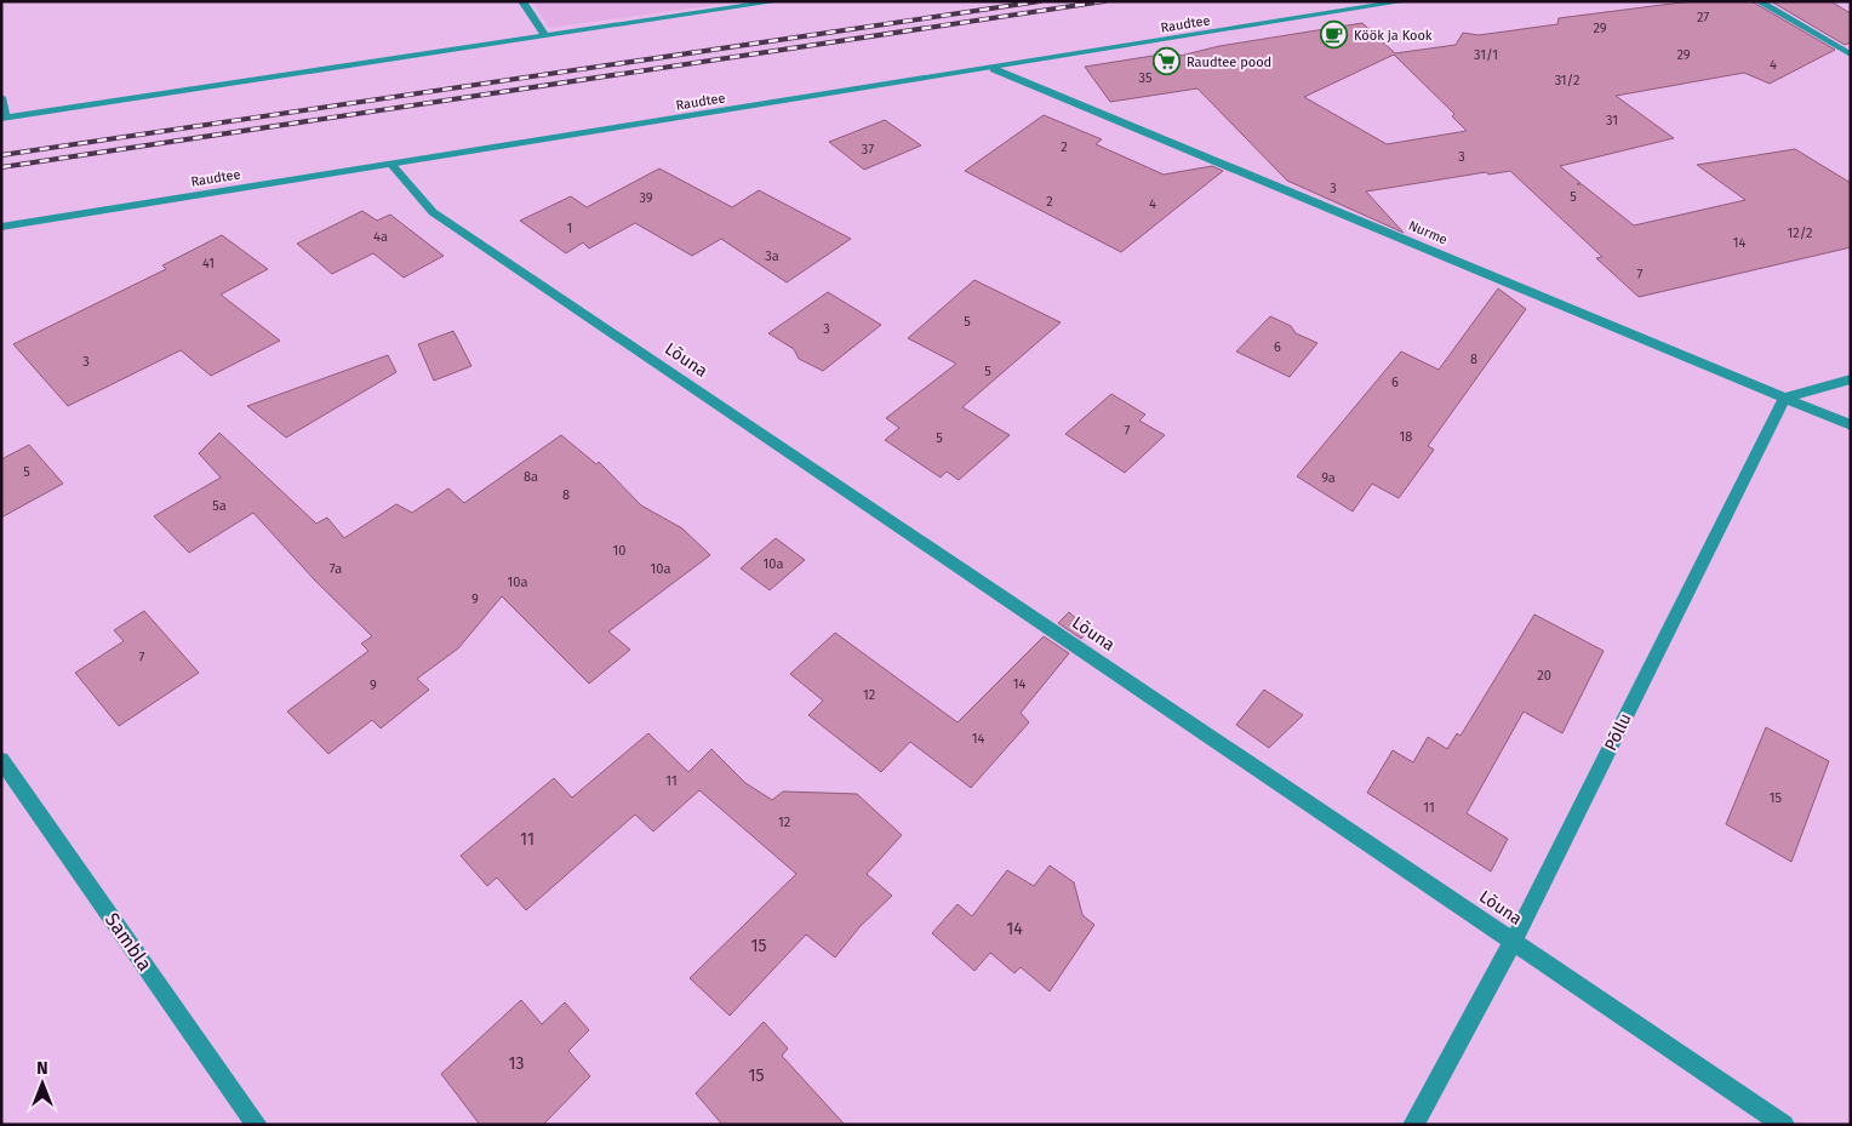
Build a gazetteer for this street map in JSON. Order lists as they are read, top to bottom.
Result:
{
  "streets": {
    "street": [
      "Raudtee",
      "Nurme",
      "Lõuna",
      "Põllu",
      "Sambla"
    ]
  },
  "crossings": [
    ["Raudtee", "Nurme"],
    ["Raudtee", "Lõuna"],
    ["Nurme", "Põllu"],
    ["Lõuna", "Põllu"]
  ],
  "places": {
    "cafe": ["Köök ja Kook"],
    "supermarket": ["Raudtee pood"]
  },
  "house_numbers": [
    "27",
    "29",
    "31/1",
    "29",
    "4",
    "35",
    "31/2",
    "31",
    "2",
    "37",
    "3",
    "3",
    "5",
    "39",
    "2",
    "4",
    "1",
    "12/2",
    "4a",
    "14",
    "3a",
    "41",
    "7",
    "5",
    "3",
    "6",
    "8",
    "3",
    "5",
    "6",
    "7",
    "18",
    "5",
    "5",
    "8a",
    "9a",
    "8",
    "5a",
    "10",
    "10a",
    "7a",
    "10a",
    "10a",
    "9",
    "7",
    "20",
    "14",
    "9",
    "12",
    "14",
    "11",
    "15",
    "11",
    "12",
    "11",
    "14",
    "15",
    "13",
    "15"
  ],
  "north": "top"
}
